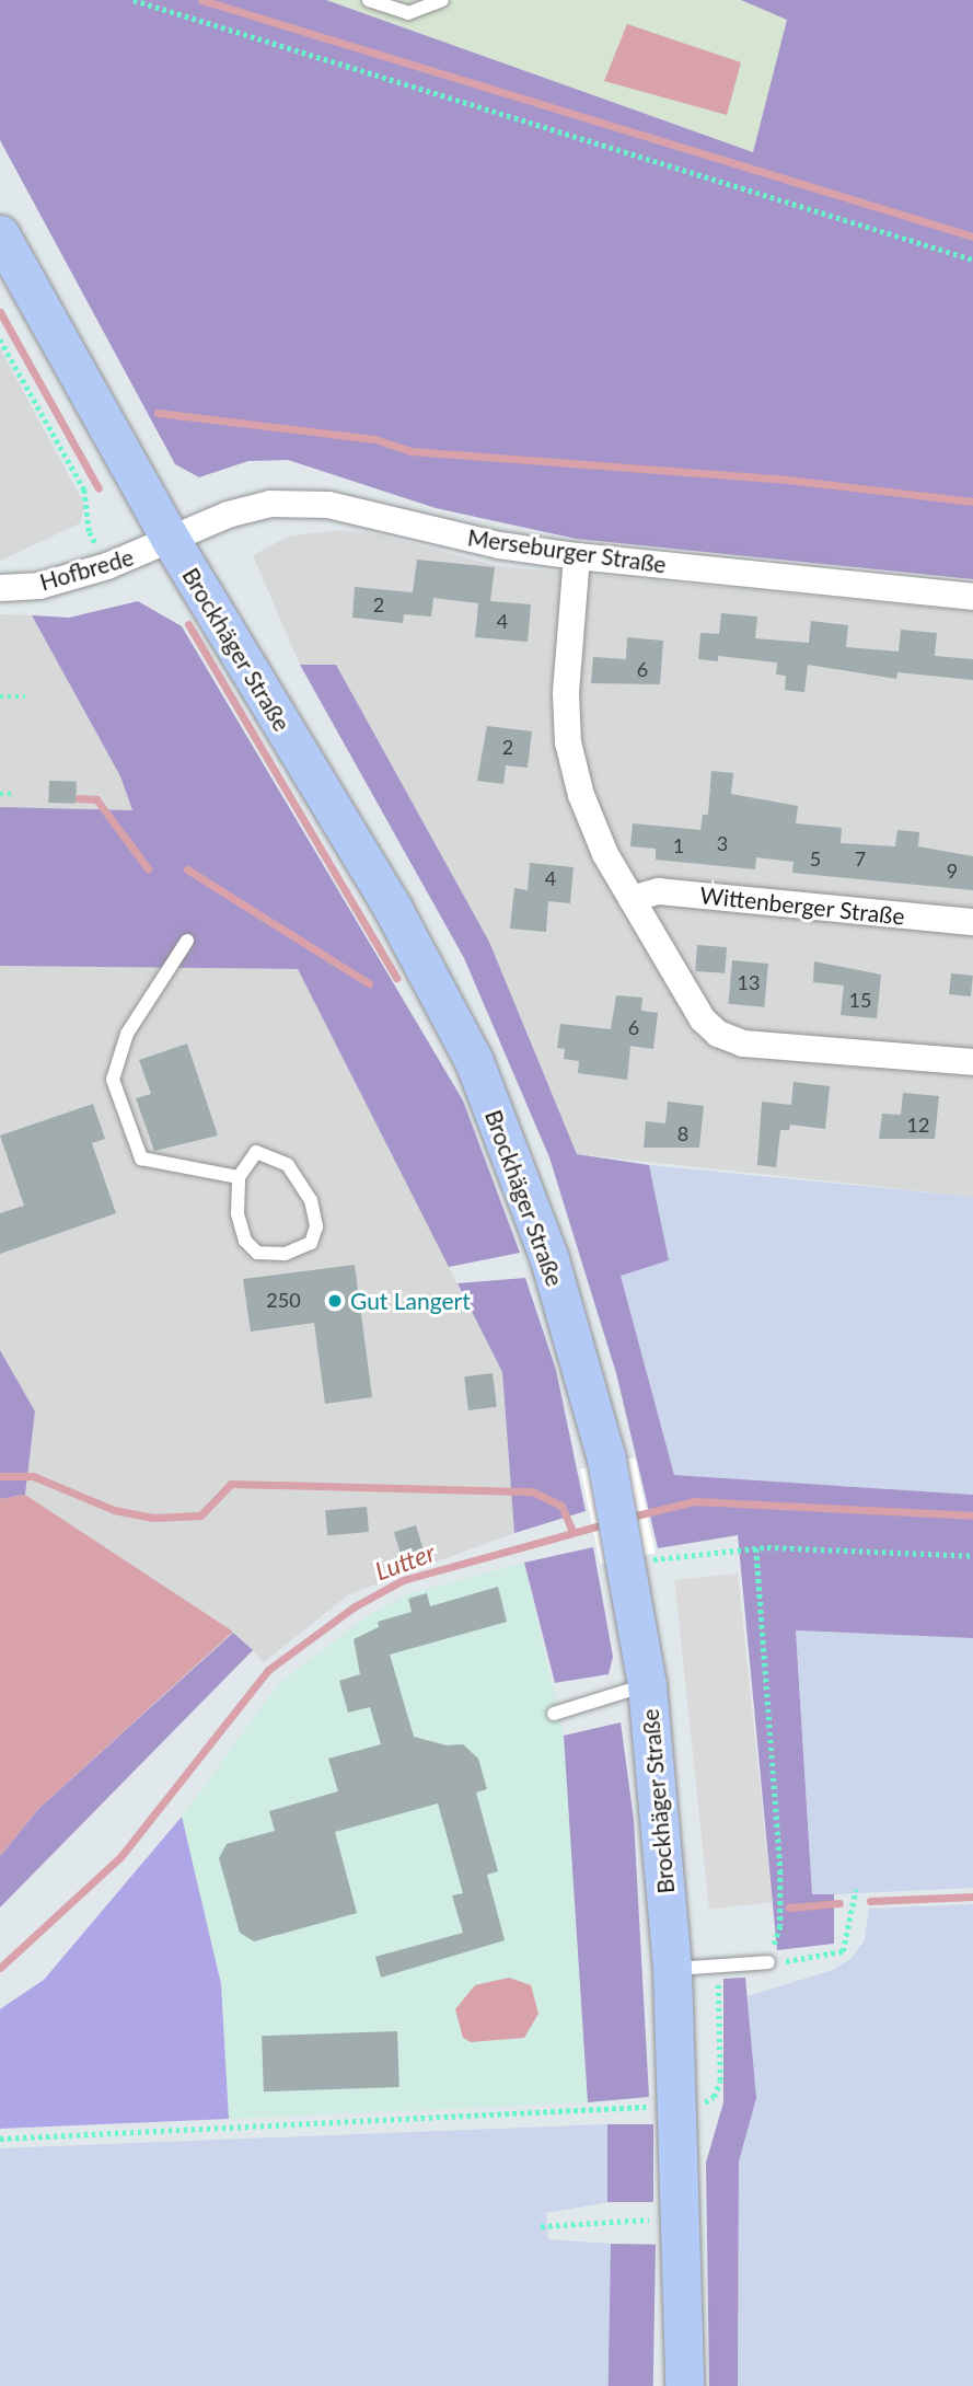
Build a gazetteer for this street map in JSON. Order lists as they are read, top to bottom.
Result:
{
  "streets": {
    "main road": ["Brockhäger Straße"],
    "street": ["Merseburger Straße", "Hofbrede", "Wittenberger Straße"]
  },
  "crossings": [
    ["Merseburger Straße", "Hofbrede"],
    ["Merseburger Straße", "Brockhäger Straße"],
    ["Hofbrede", "Brockhäger Straße"]
  ],
  "water": ["Lutter"],
  "places": ["Gut Langert"],
  "house_numbers": [
    "2",
    "4",
    "6",
    "2",
    "3",
    "1",
    "5",
    "7",
    "9",
    "4",
    "13",
    "15",
    "6",
    "12",
    "8",
    "250"
  ]
}
